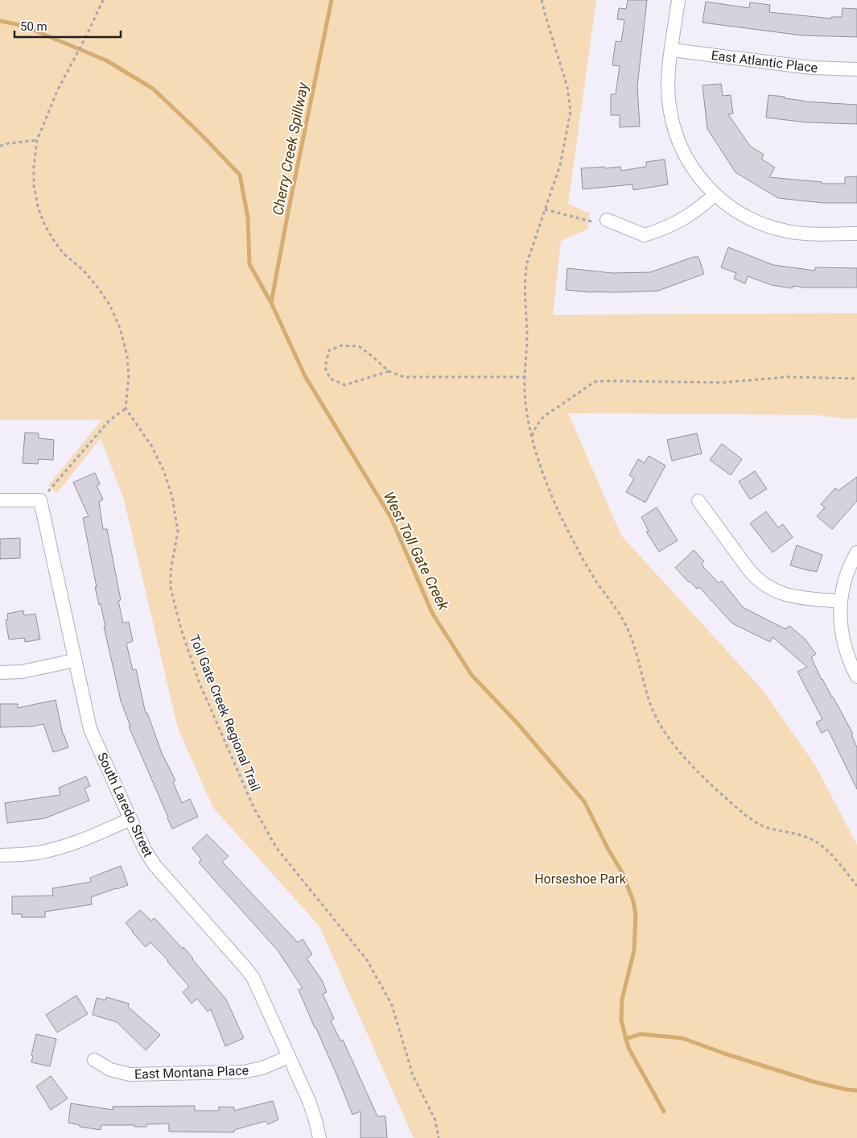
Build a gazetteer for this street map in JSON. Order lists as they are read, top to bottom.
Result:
{
  "streets": {
    "street": ["East Atlantic Place", "South Laredo Street", "East Montana Place"],
    "path": ["Toll Gate Creek Regional Trail"]
  },
  "crossings": [
    ["South Laredo Street", "East Montana Place"]
  ],
  "water": ["Cherry Creek Spillway", "West Toll Gate Creek"],
  "parks": ["Horseshoe Park"],
  "scale_bar": "50 m"
}
